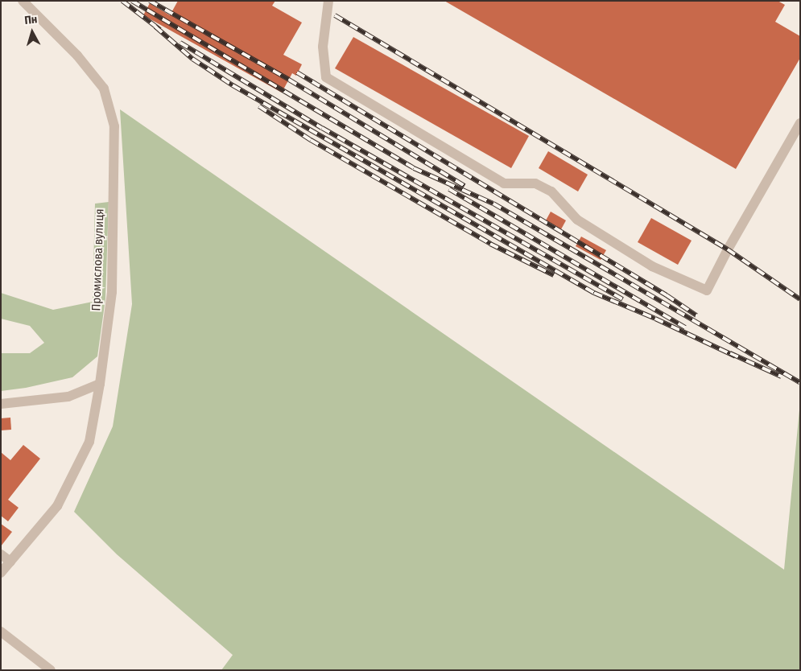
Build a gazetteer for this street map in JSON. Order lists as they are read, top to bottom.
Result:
{
  "streets": {
    "street": ["Промислова вулиця"]
  },
  "north": "top"
}
